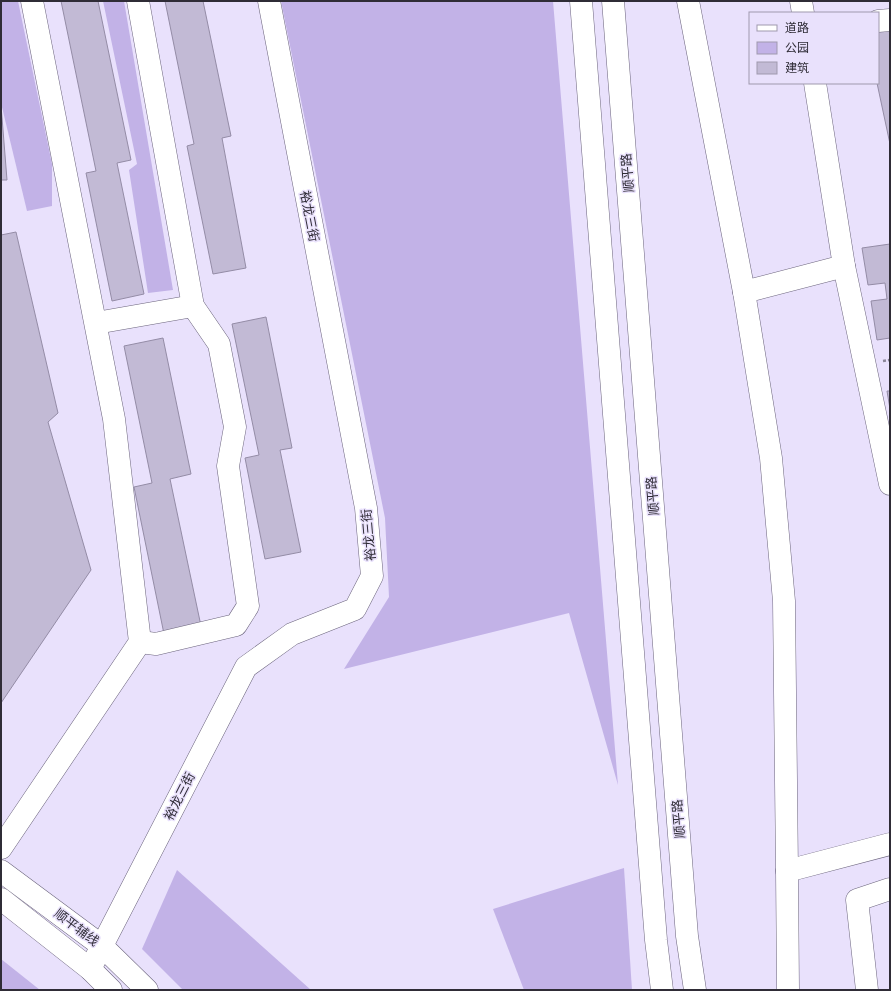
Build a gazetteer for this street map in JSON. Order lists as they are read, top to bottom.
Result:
{
  "streets": {
    "street": ["顺平路", "裕龙三街", "顺平辅线"]
  },
  "crossings": [
    ["裕龙三街", "顺平辅线"]
  ],
  "legend": ["道路", "公园", "建筑"]
}
